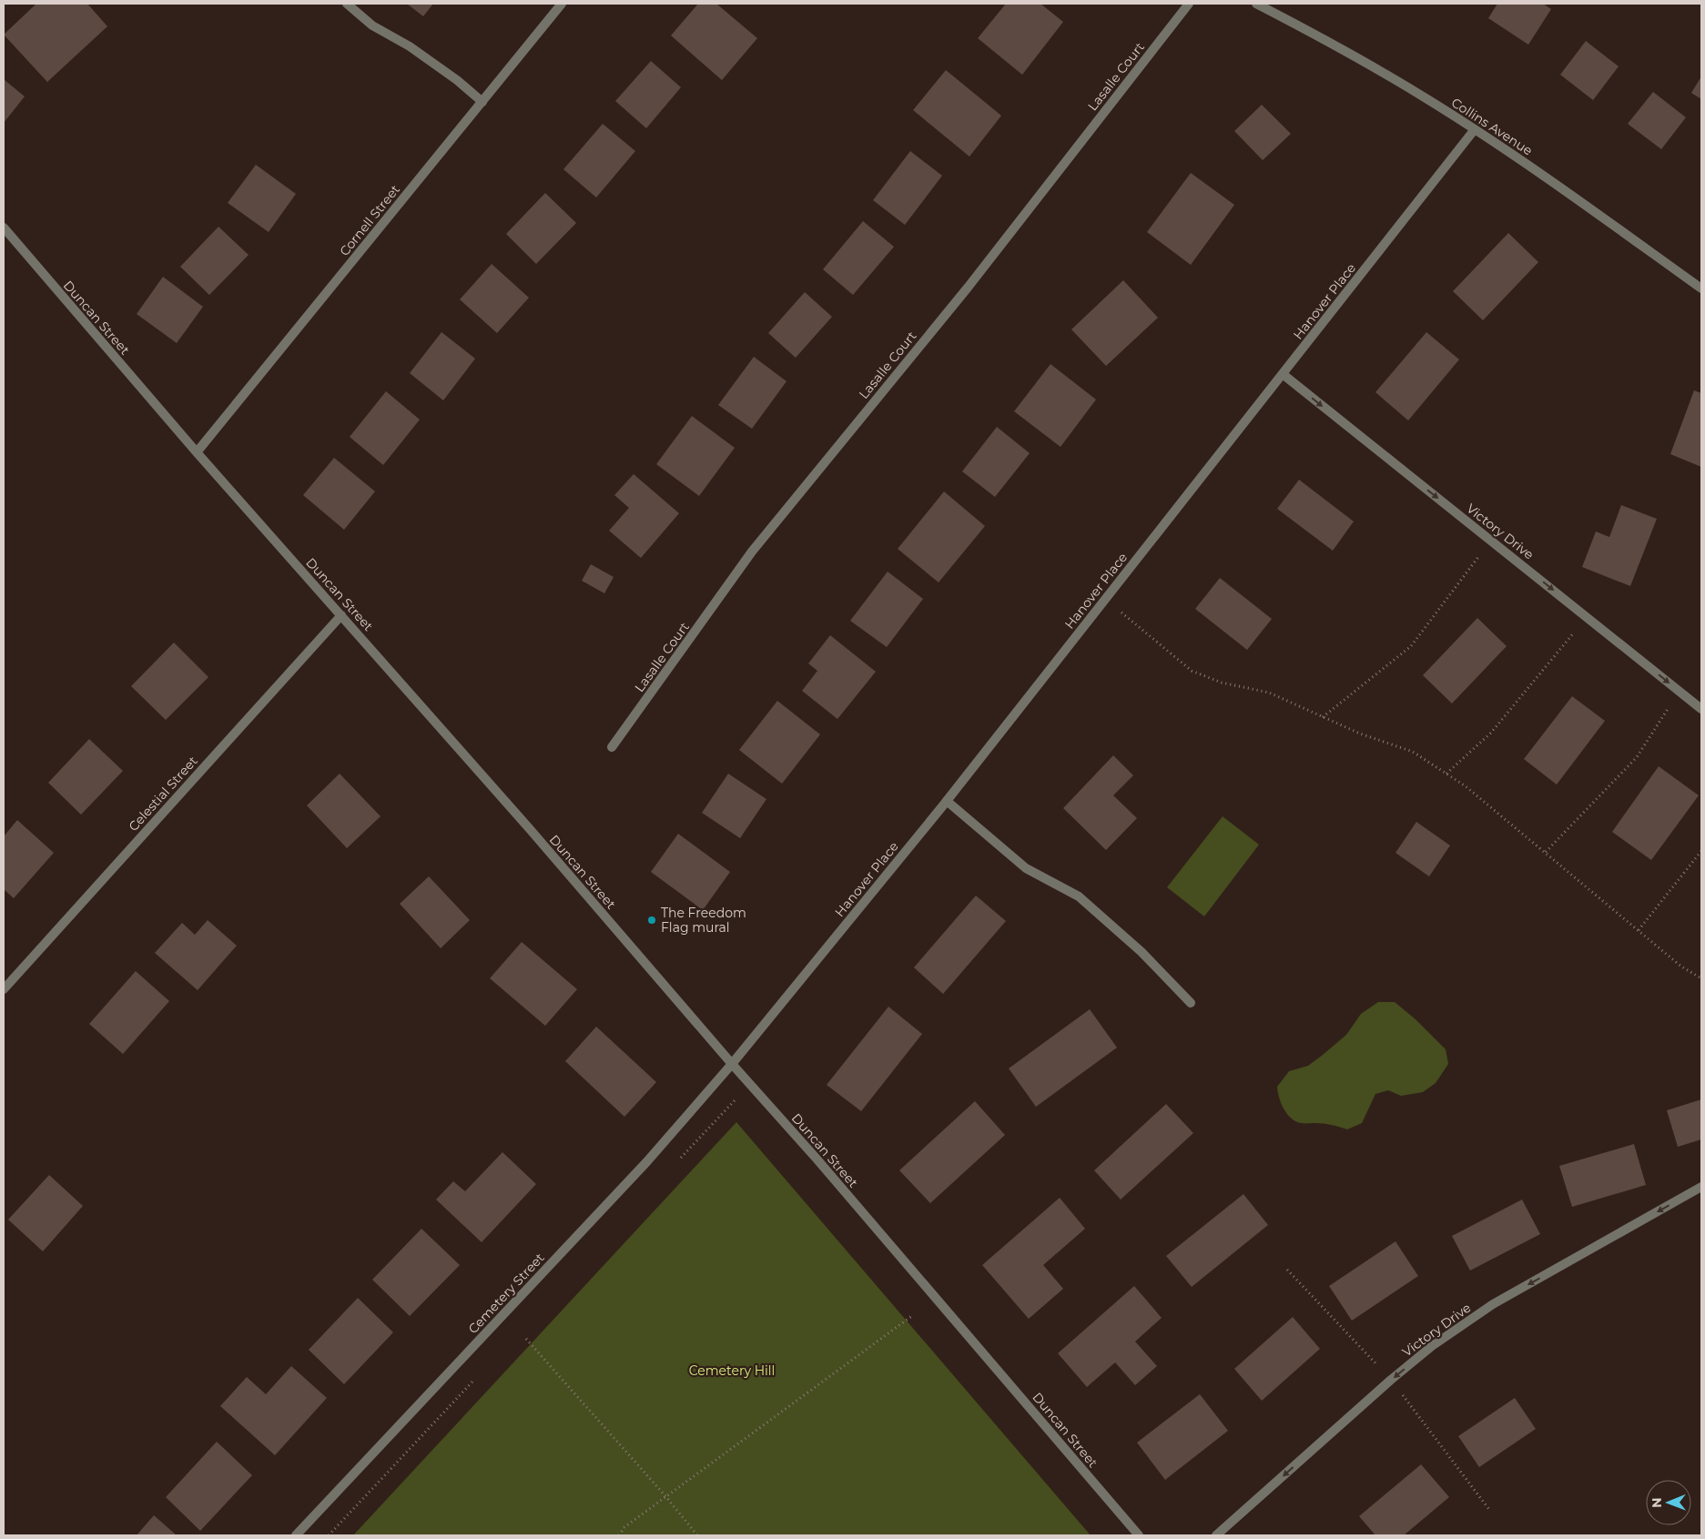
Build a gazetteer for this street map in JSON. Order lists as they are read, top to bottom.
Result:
{
  "streets": {
    "street": [
      "Lasalle Court",
      "Collins Avenue",
      "Cornell Street",
      "Hanover Place",
      "Duncan Street",
      "Victory Drive",
      "Celestial Street",
      "Cemetery Street"
    ]
  },
  "crossings": [
    ["Collins Avenue", "Hanover Place"],
    ["Cornell Street", "Duncan Street"],
    ["Hanover Place", "Duncan Street"],
    ["Hanover Place", "Victory Drive"],
    ["Hanover Place", "Cemetery Street"],
    ["Duncan Street", "Celestial Street"],
    ["Duncan Street", "Cemetery Street"]
  ],
  "parks": ["Cemetery Hill"],
  "places": ["The Freedom Flag mural"],
  "north": "left"
}
